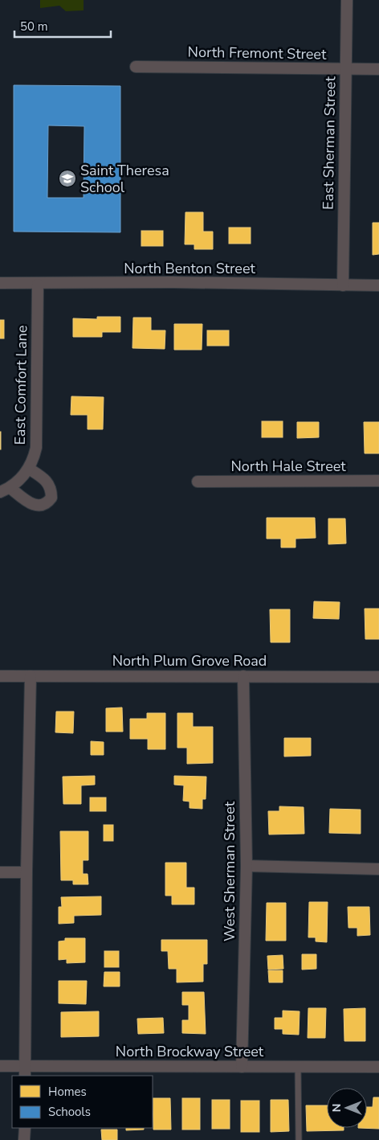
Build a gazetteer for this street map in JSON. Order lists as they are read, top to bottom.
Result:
{
  "streets": {
    "street": [
      "North Fremont Street",
      "East Sherman Street",
      "North Benton Street",
      "East Comfort Lane",
      "North Hale Street",
      "North Plum Grove Road",
      "West Sherman Street",
      "North Brockway Street"
    ]
  },
  "crossings": [
    ["North Fremont Street", "East Sherman Street"],
    ["East Sherman Street", "North Benton Street"],
    ["North Benton Street", "East Comfort Lane"],
    ["North Plum Grove Road", "West Sherman Street"],
    ["West Sherman Street", "North Brockway Street"]
  ],
  "places": {
    "school or university": ["Saint Theresa School"]
  },
  "legend": ["Homes", "Schools"],
  "scale_bar": "50 m",
  "north": "left"
}
